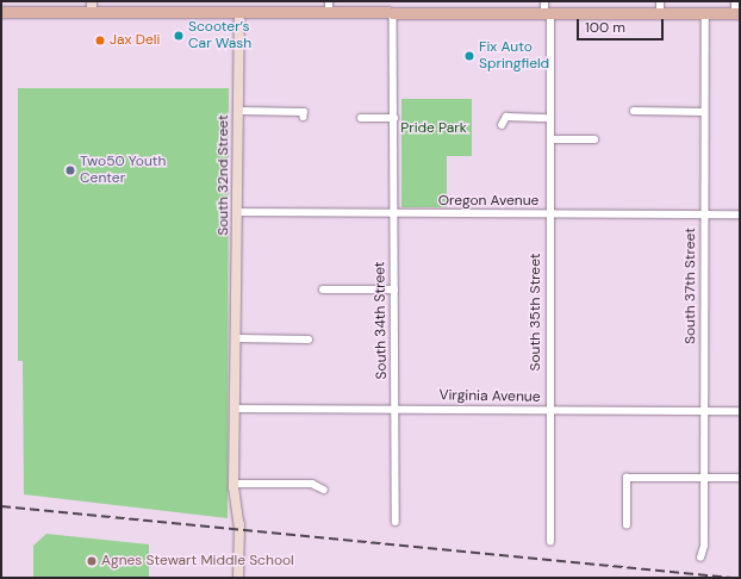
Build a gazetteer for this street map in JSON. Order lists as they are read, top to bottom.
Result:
{
  "streets": {
    "street": [
      "South 32nd Street",
      "Oregon Avenue",
      "South 37th Street",
      "South 35th Street",
      "South 34th Street",
      "Virginia Avenue"
    ]
  },
  "crossings": [
    ["South 32nd Street", "Oregon Avenue"],
    ["South 32nd Street", "Virginia Avenue"],
    ["Oregon Avenue", "South 37th Street"],
    ["Oregon Avenue", "South 35th Street"],
    ["Oregon Avenue", "South 34th Street"],
    ["South 37th Street", "Virginia Avenue"],
    ["South 35th Street", "Virginia Avenue"],
    ["South 34th Street", "Virginia Avenue"]
  ],
  "parks": ["Pride Park"],
  "places": [
    "Scooter’s Car Wash",
    "Jax Deli",
    "Fix Auto Springfield",
    "Two50 Youth Center",
    "Agnes Stewart Middle School"
  ],
  "scale_bar": "100 m"
}
